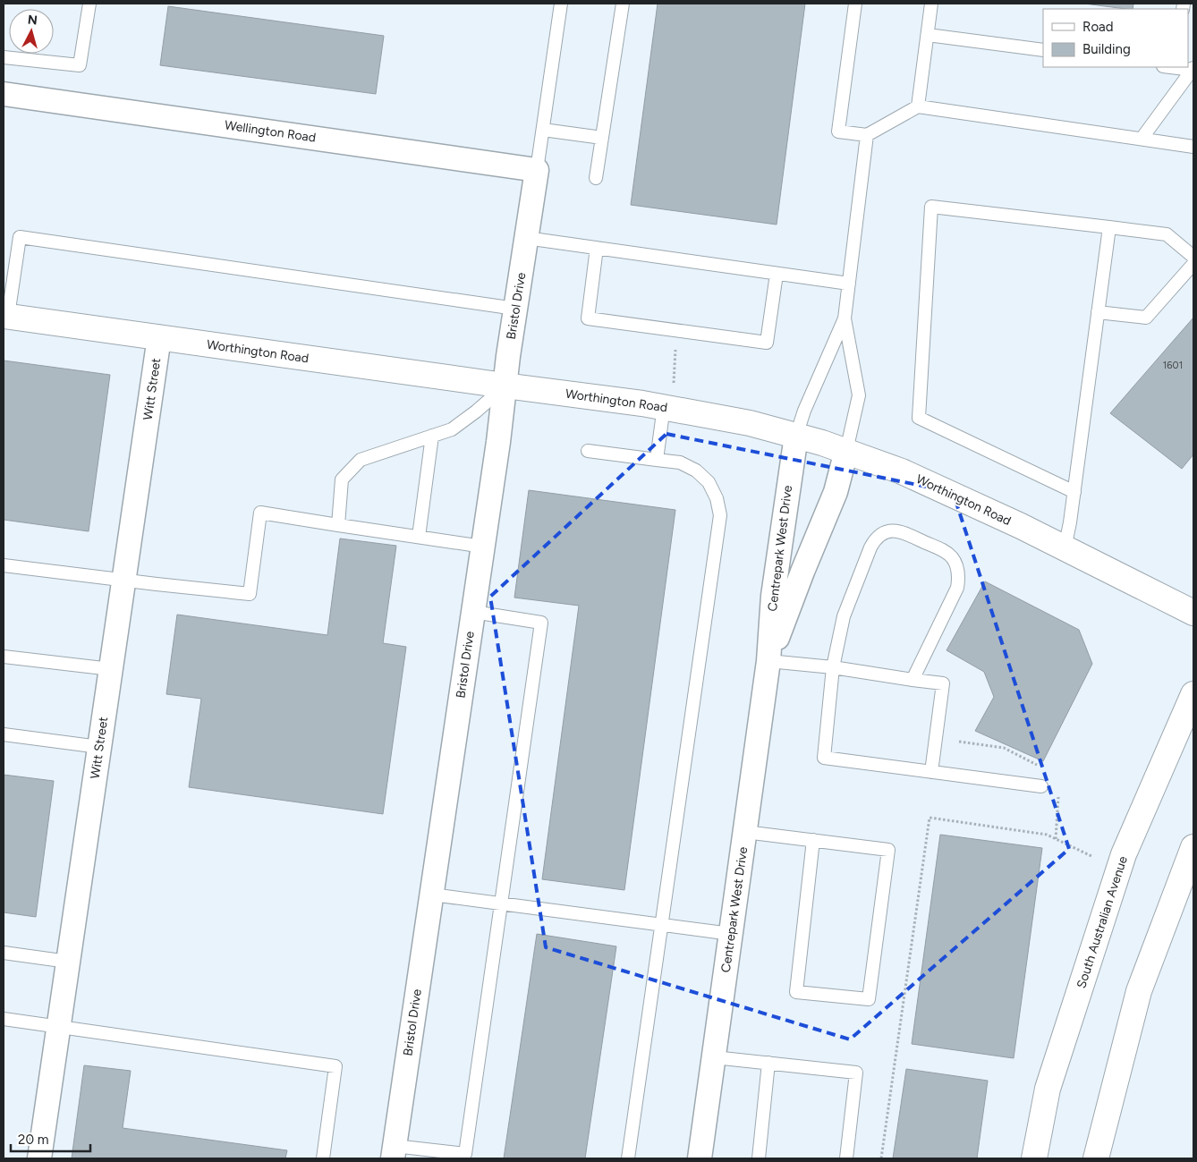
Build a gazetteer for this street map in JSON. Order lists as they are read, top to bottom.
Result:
{
  "streets": {
    "street": [
      "Wellington Road",
      "Bristol Drive",
      "Worthington Road",
      "Witt Street",
      "Centrepark West Drive",
      "South Australian Avenue"
    ]
  },
  "crossings": [
    ["Wellington Road", "Bristol Drive"],
    ["Bristol Drive", "Worthington Road"],
    ["Worthington Road", "Witt Street"],
    ["Worthington Road", "Centrepark West Drive"]
  ],
  "house_numbers": ["1601"],
  "legend": ["Road", "Building"],
  "scale_bar": "20 m",
  "north": "top"
}
